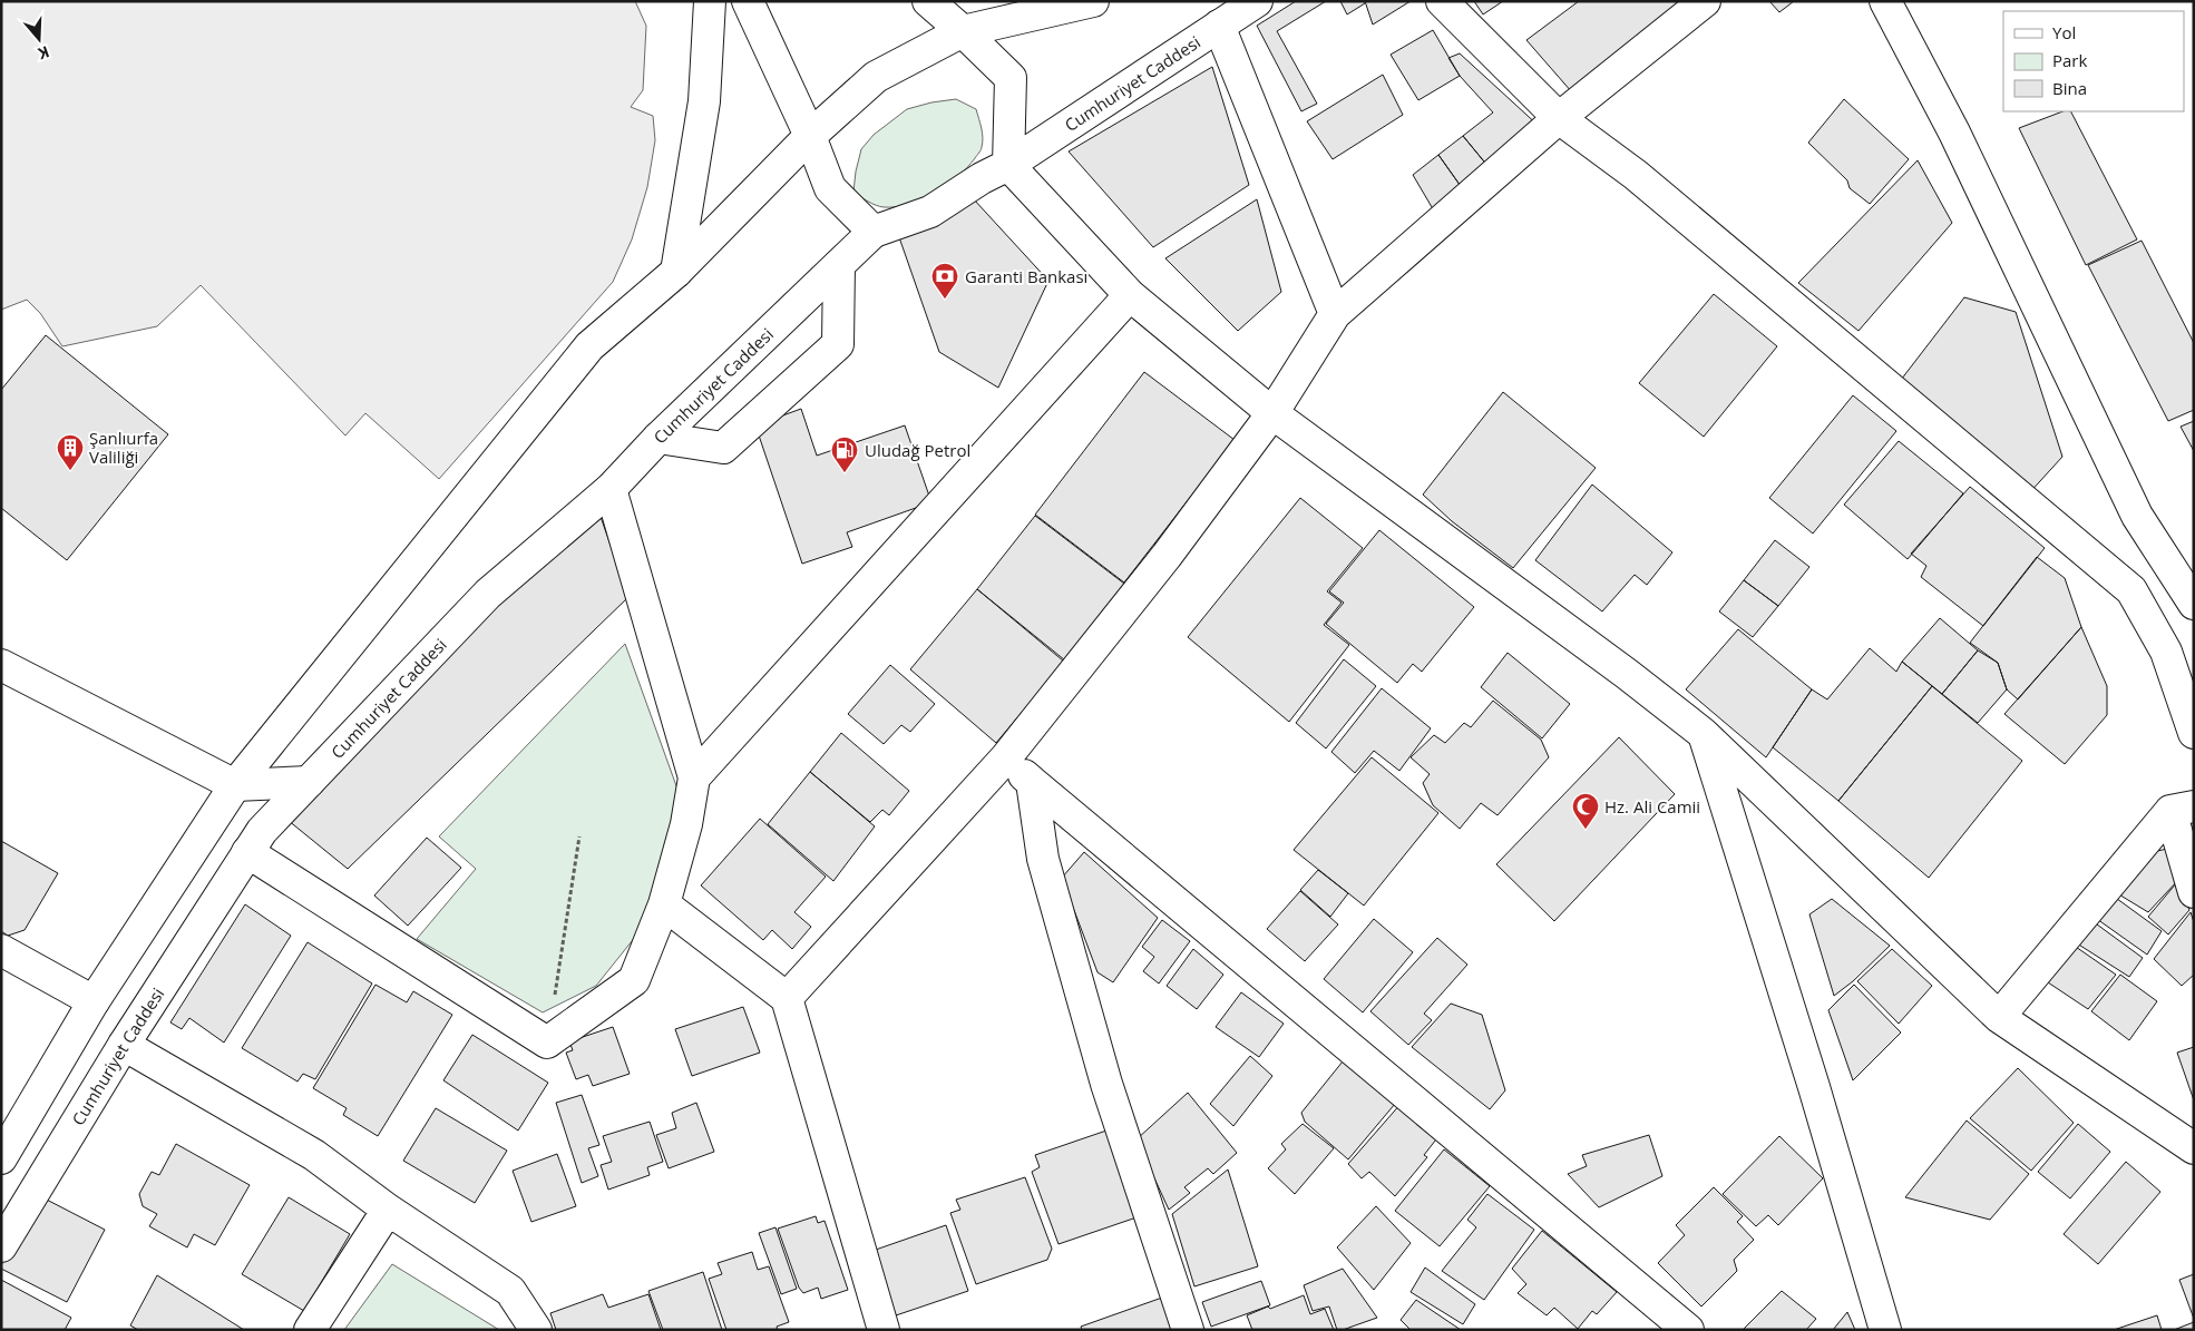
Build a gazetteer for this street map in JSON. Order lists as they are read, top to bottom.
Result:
{
  "streets": {
    "street": ["Cumhuriyet Caddesi"]
  },
  "places": {
    "bank": ["Garanti Bankası"],
    "building": ["Şanlıurfa Valiliği"],
    "fuel station": ["Uludağ Petrol"],
    "mosque": ["Hz. Ali Camii"]
  },
  "legend": ["Yol", "Park", "Bina"],
  "north": "bottom"
}
